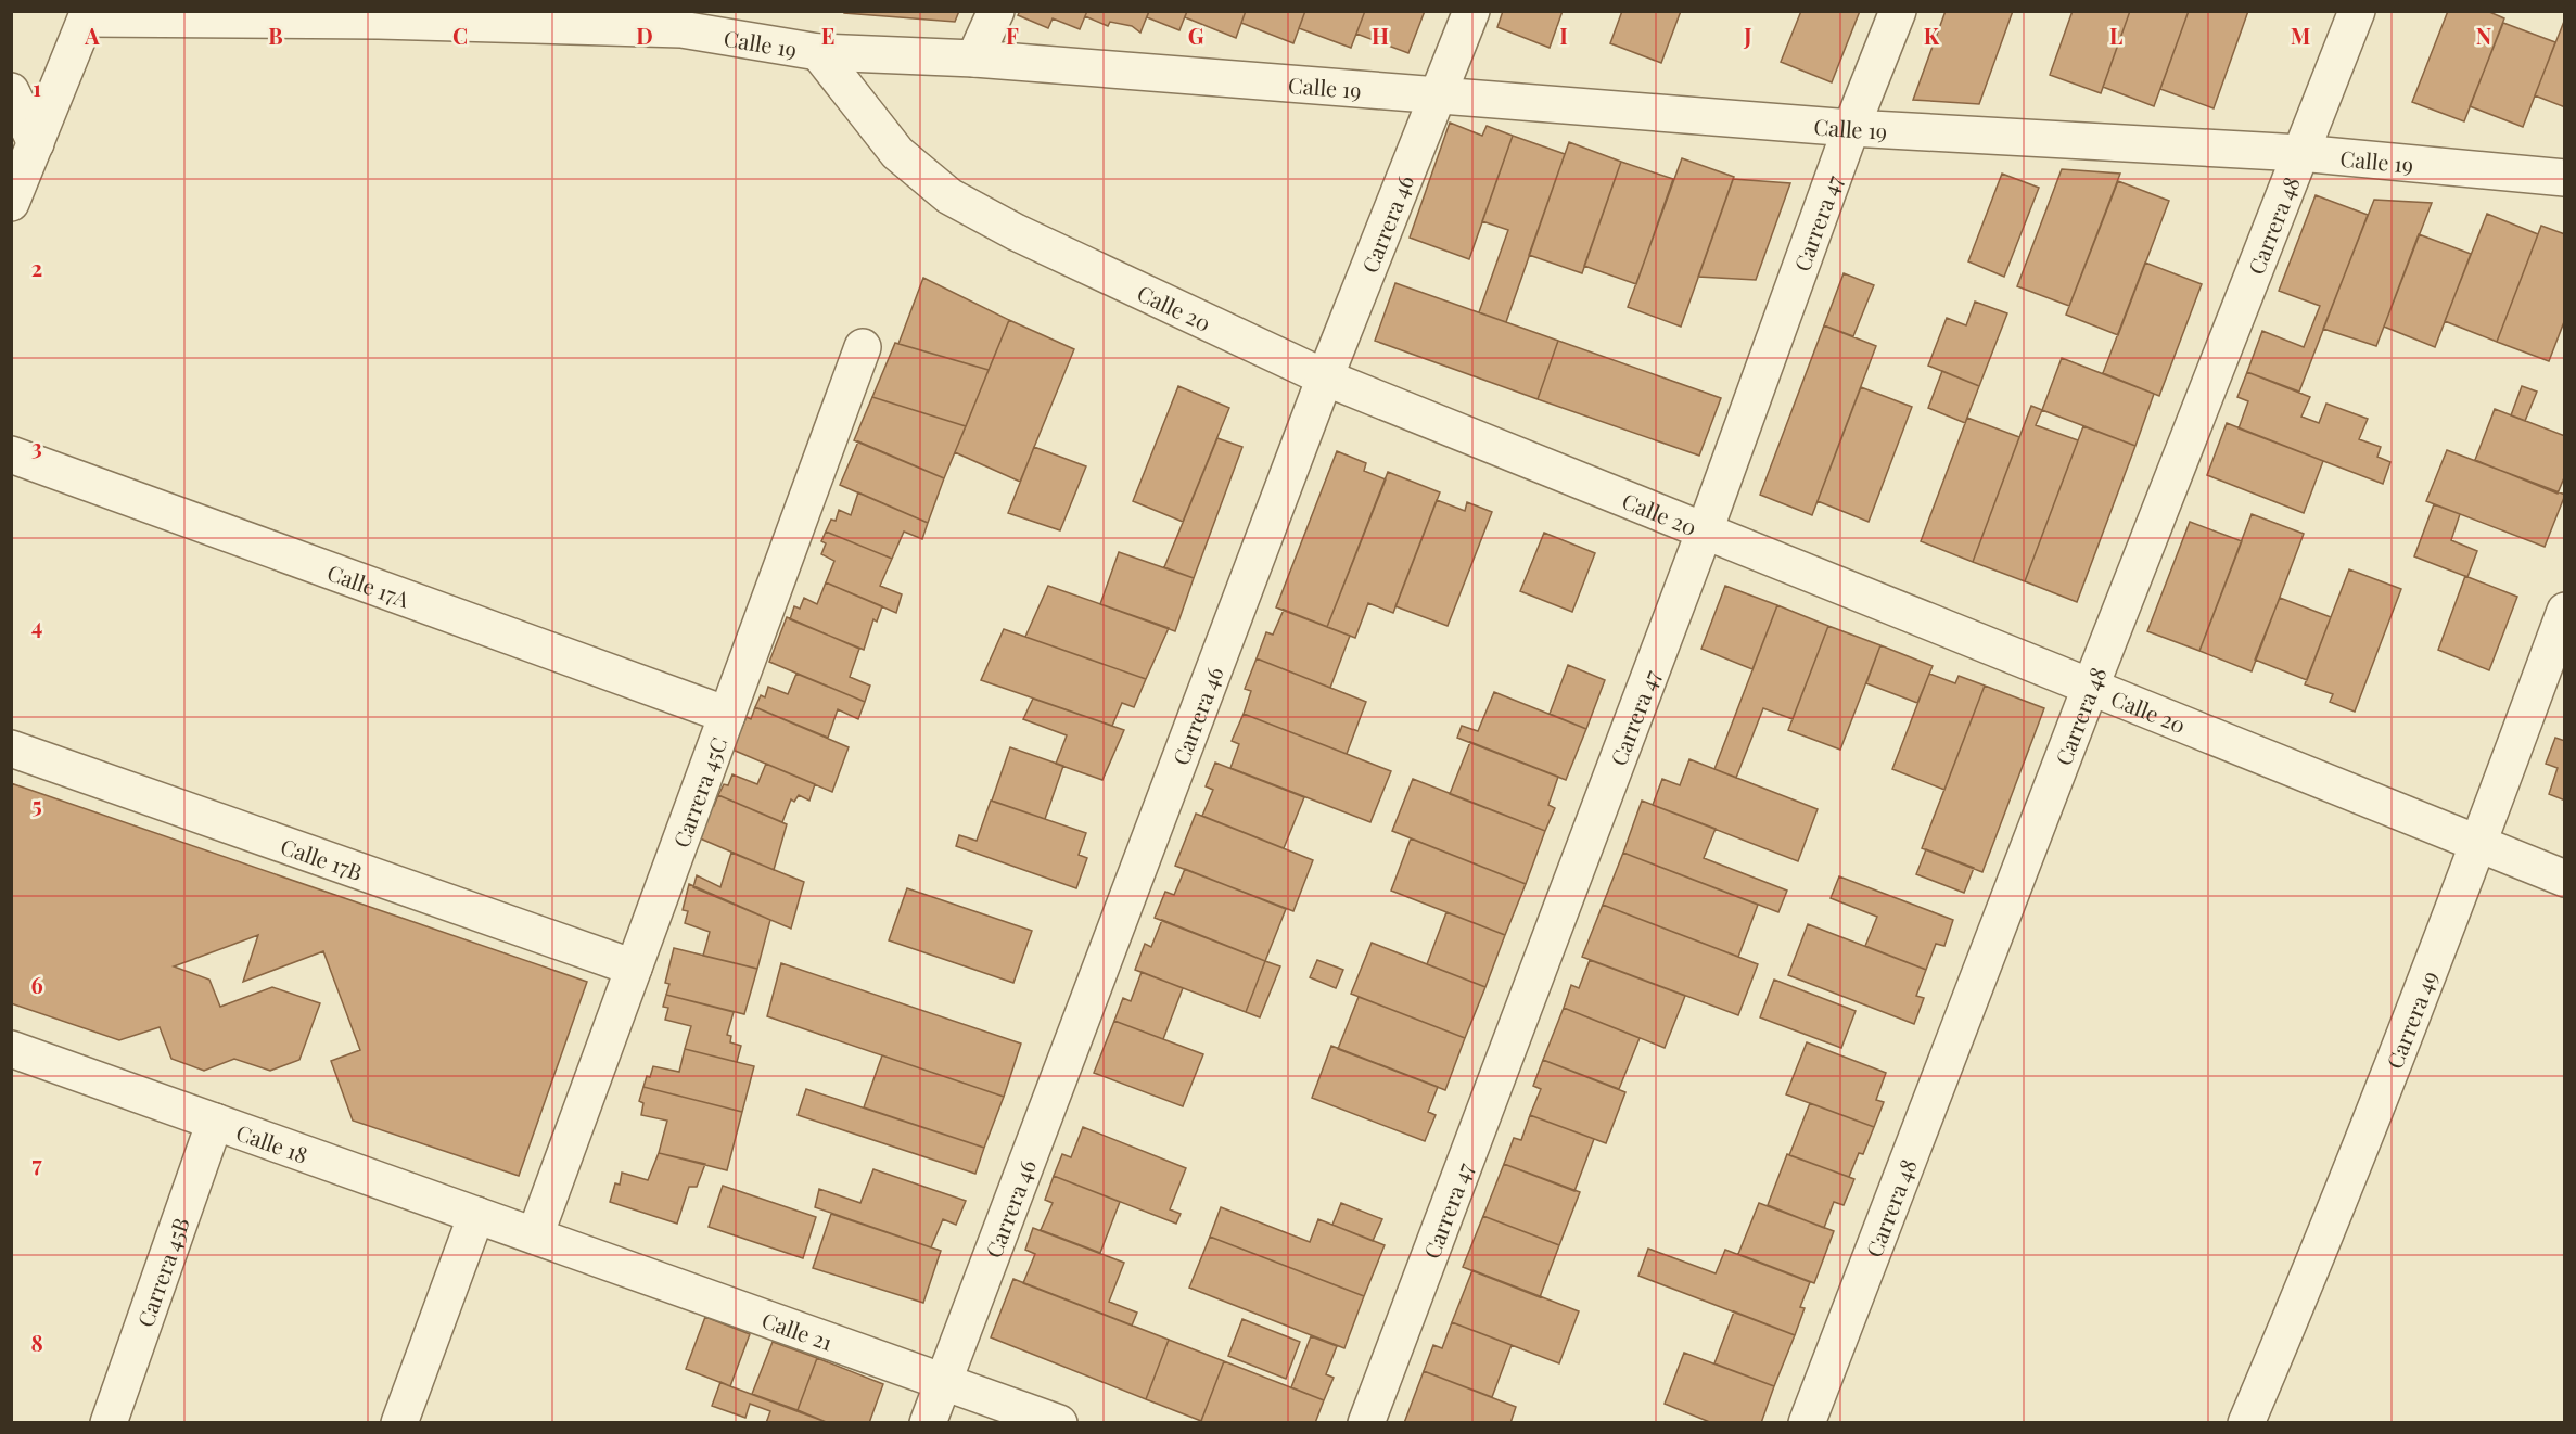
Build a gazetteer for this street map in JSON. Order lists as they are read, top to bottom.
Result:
{
  "streets": {
    "street": [
      "Calle 19",
      "Carrera 47",
      "Carrera 46",
      "Carrera 48",
      "Calle 20",
      "Calle 17A",
      "Carrera 45C",
      "Calle 17B",
      "Carrera 49",
      "Calle 18",
      "Carrera 45B",
      "Calle 21"
    ]
  },
  "crossings": [
    ["Calle 19", "Carrera 47"],
    ["Calle 19", "Carrera 46"],
    ["Calle 19", "Carrera 48"],
    ["Calle 19", "Calle 20"],
    ["Carrera 47", "Calle 20"],
    ["Carrera 46", "Calle 20"],
    ["Carrera 46", "Calle 21"],
    ["Carrera 48", "Calle 20"],
    ["Calle 20", "Carrera 49"],
    ["Calle 17A", "Carrera 45C"],
    ["Carrera 45C", "Calle 17B"],
    ["Carrera 45C", "Calle 18"],
    ["Carrera 45C", "Calle 21"],
    ["Calle 18", "Carrera 45B"],
    ["Calle 18", "Calle 21"]
  ],
  "grid": {
    "columns": [
      "A",
      "B",
      "C",
      "D",
      "E",
      "F",
      "G",
      "H",
      "I",
      "J",
      "K",
      "L",
      "M",
      "N"
    ],
    "rows": [
      "1",
      "2",
      "3",
      "4",
      "5",
      "6",
      "7",
      "8"
    ]
  }
}
